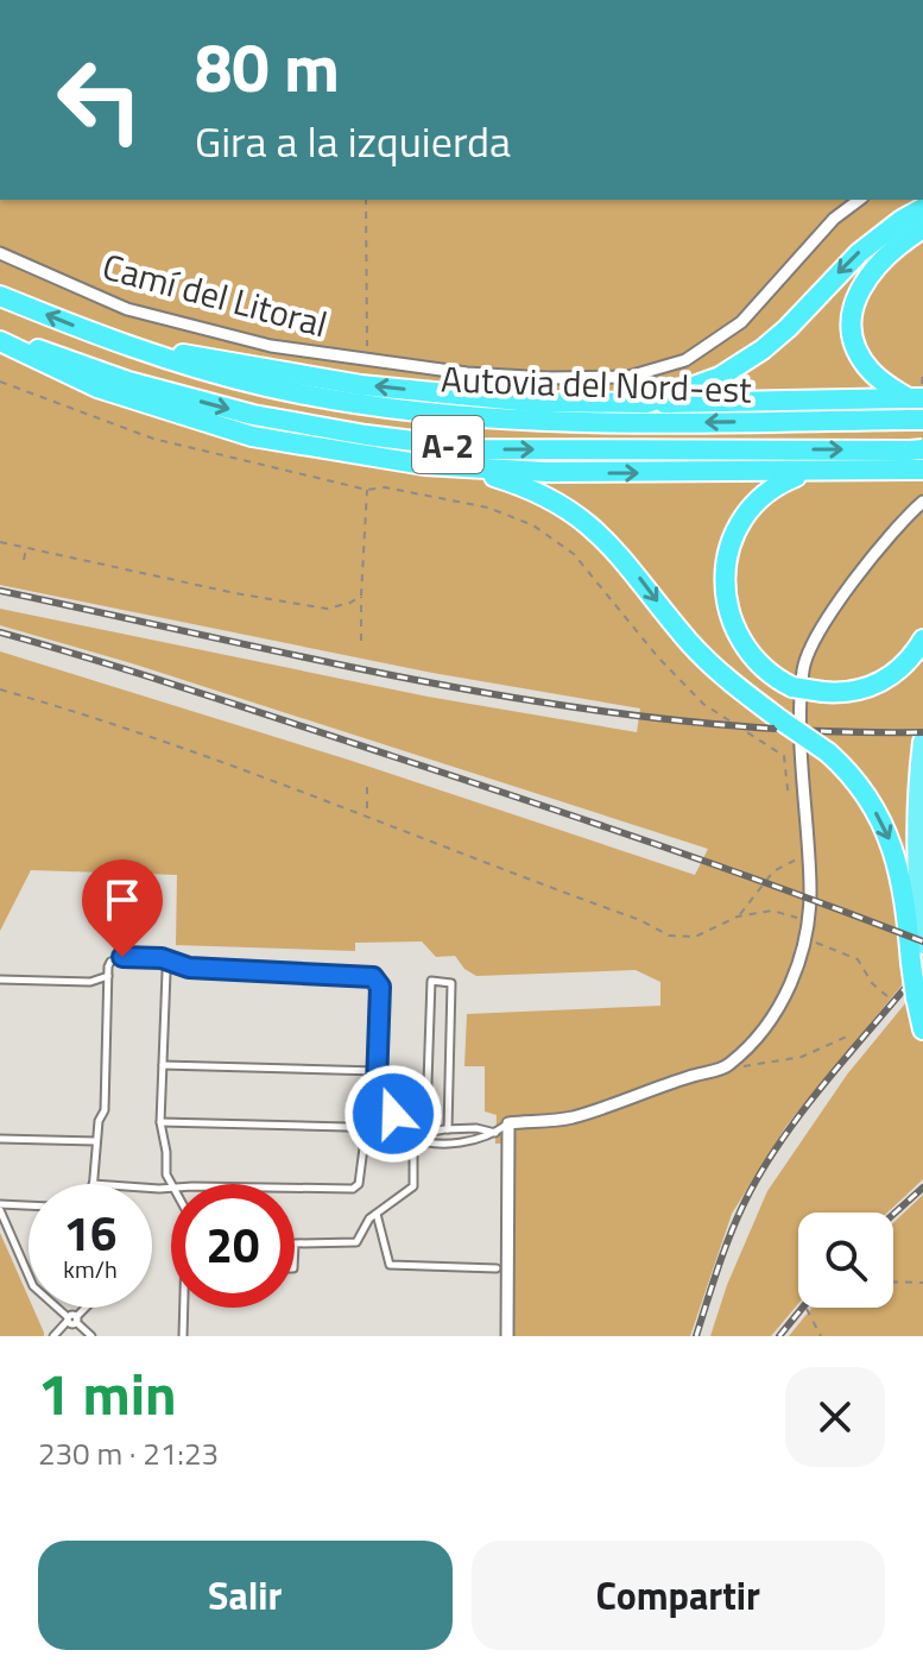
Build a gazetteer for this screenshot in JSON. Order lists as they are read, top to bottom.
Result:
{
  "streets": {
    "highway": ["Autovia del Nord-est", "A-2"],
    "street": ["Camí del Litoral"]
  },
  "page": {
    "turn": ["80 m", "Gira a la izquierda"],
    "speed": "16 km/h",
    "limit": "20",
    "heading": ["1 min", "230 m · 21:23"],
    "buttons": ["Salir", "Compartir"]
  }
}
